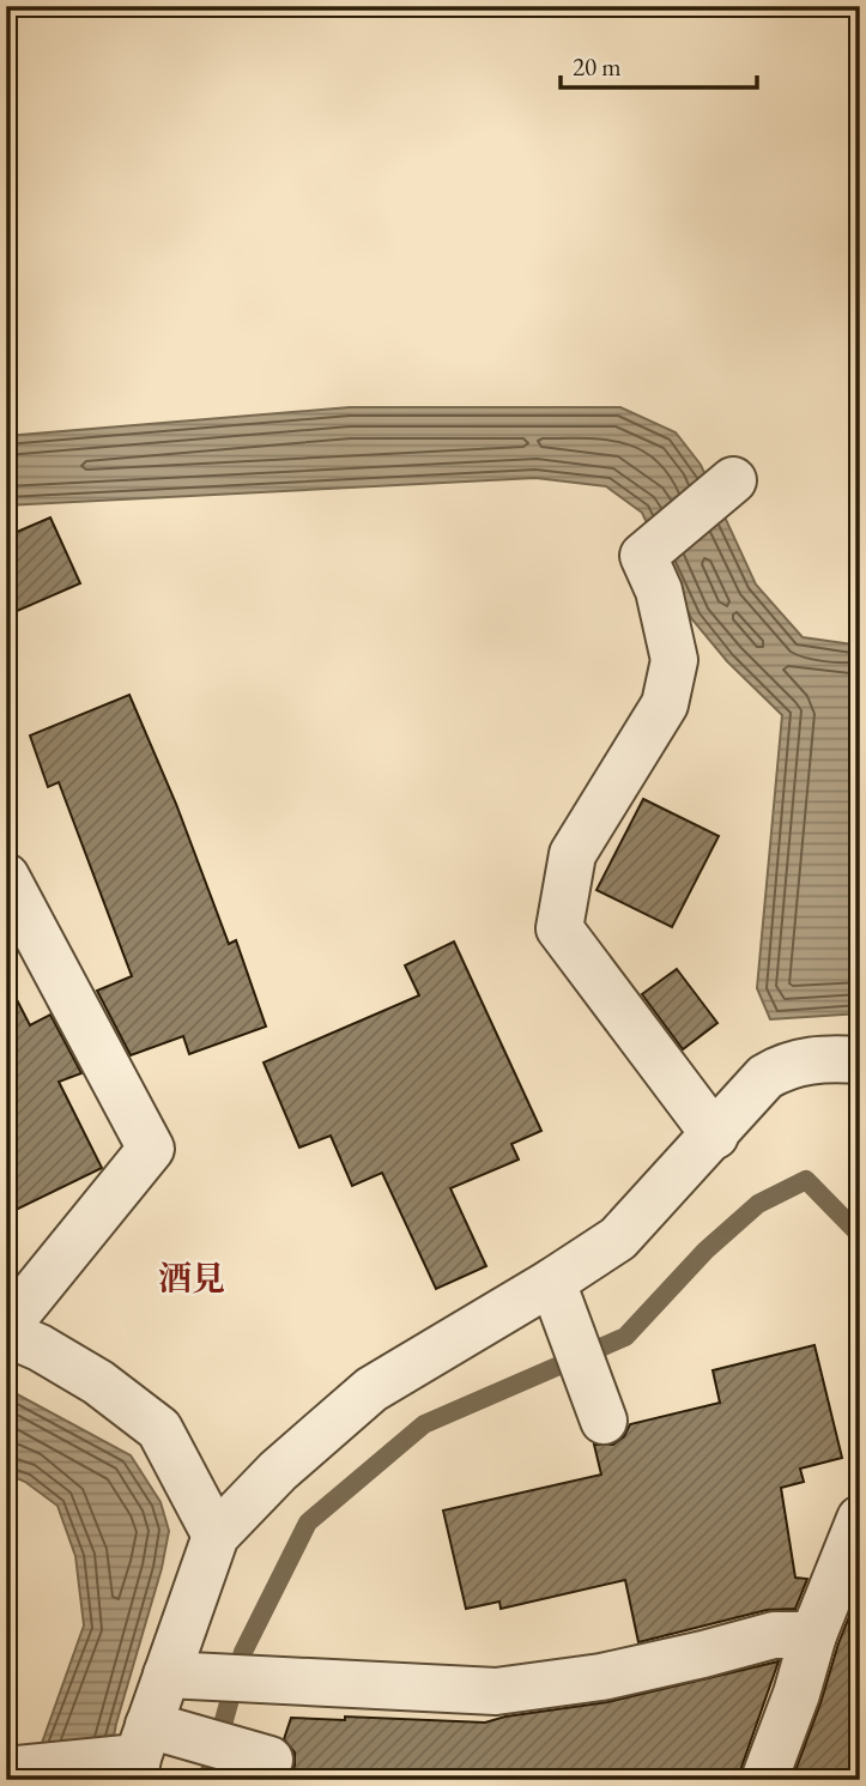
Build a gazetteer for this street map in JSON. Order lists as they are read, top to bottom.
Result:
{
  "districts": ["酒見"],
  "scale_bar": "20 m"
}
